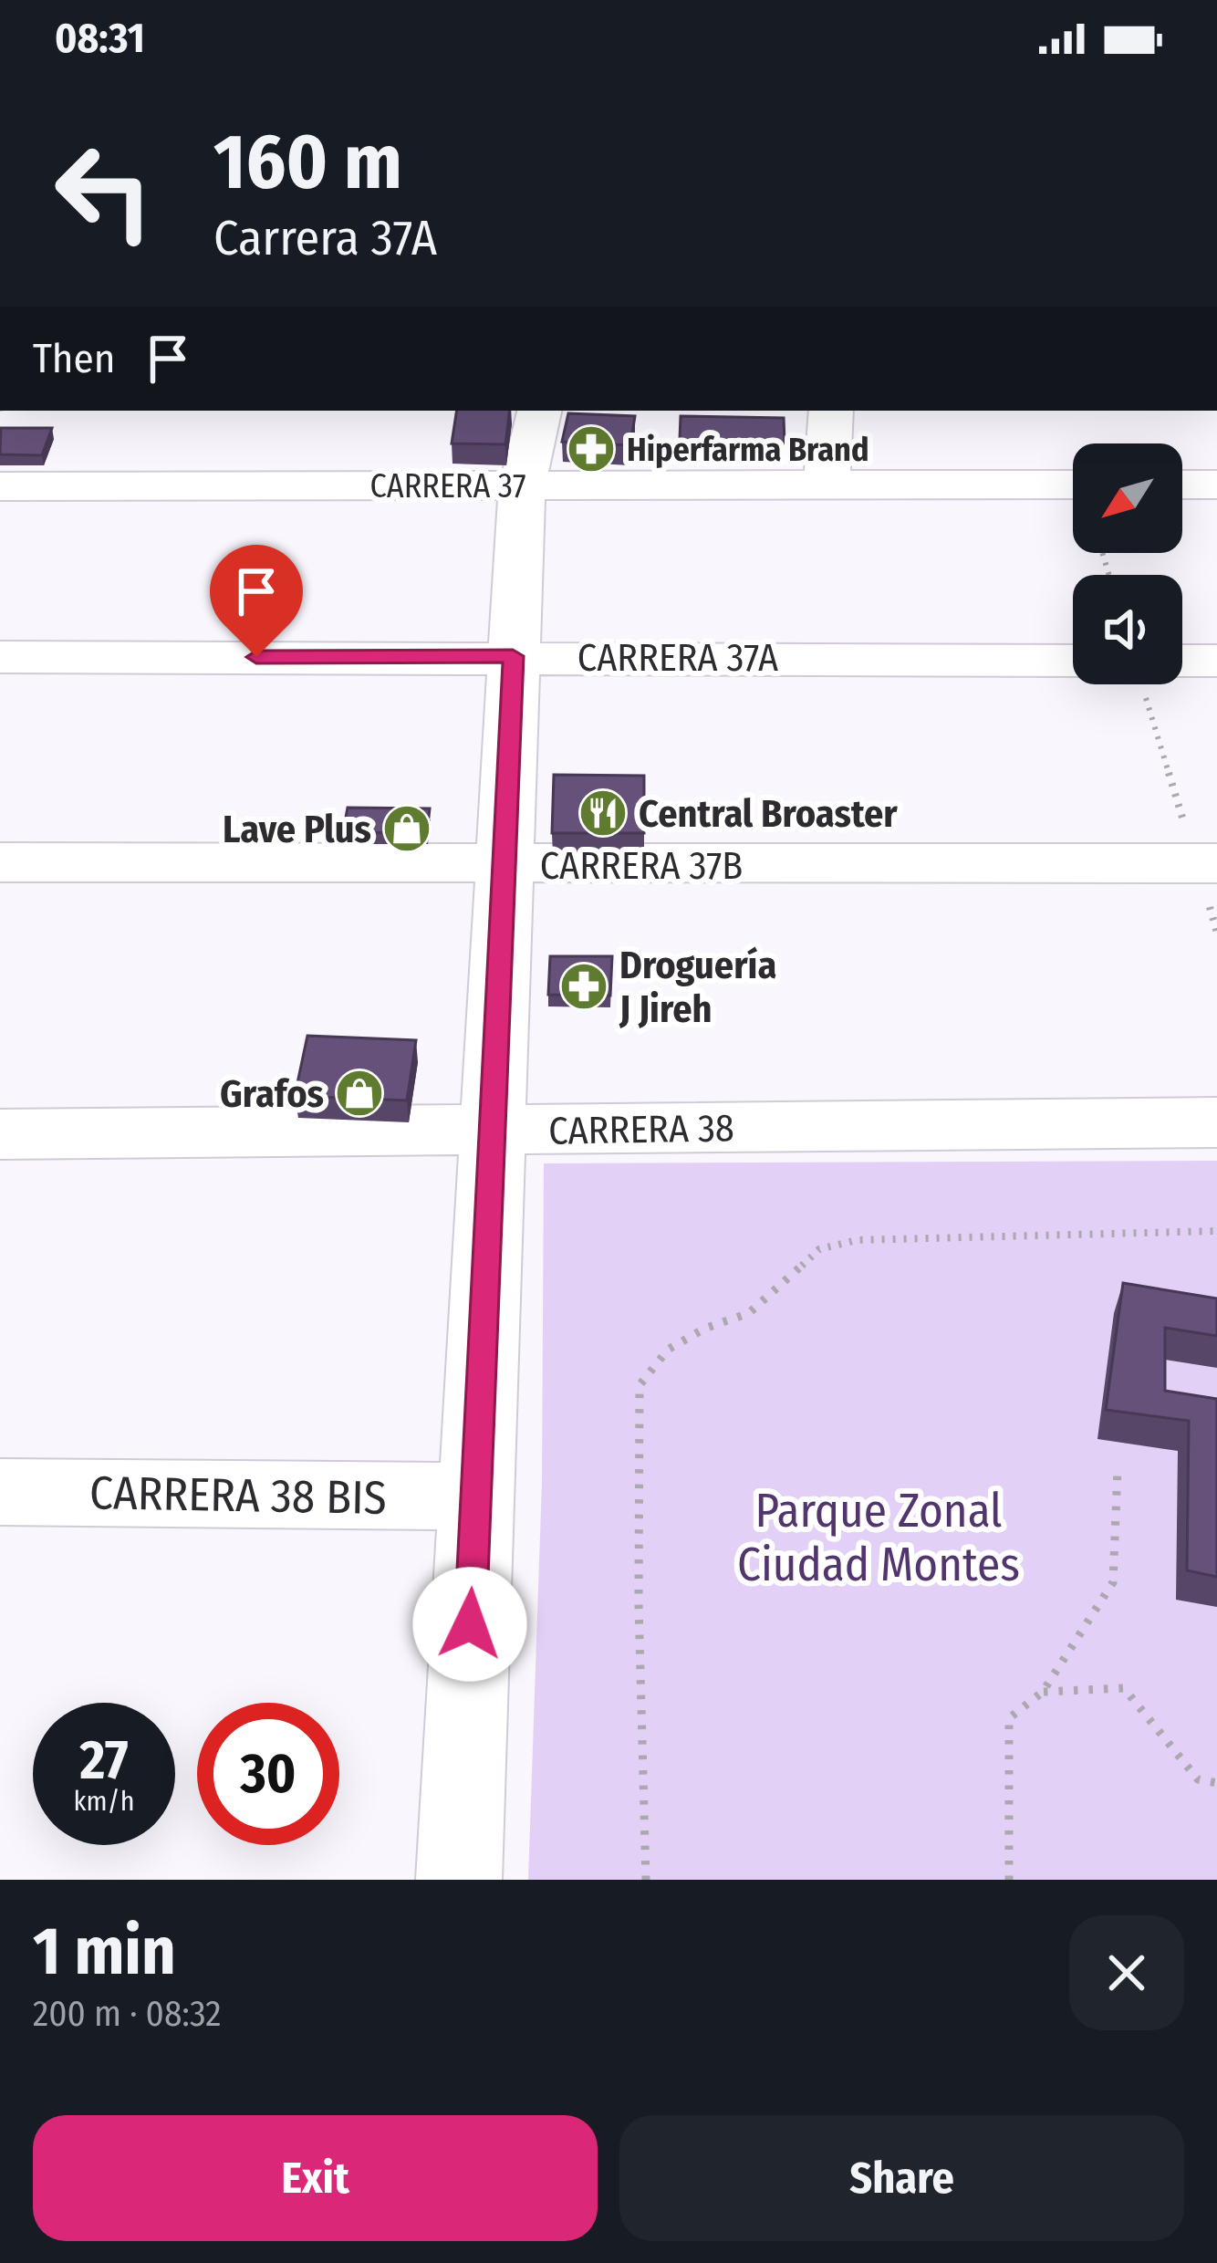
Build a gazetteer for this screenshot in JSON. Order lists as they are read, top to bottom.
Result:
{
  "streets": {
    "street": [
      "CARRERA 37",
      "CARRERA 37A",
      "CARRERA 37B",
      "CARRERA 38",
      "CARRERA 38 BIS"
    ]
  },
  "parks": ["Parque Zonal Ciudad Montes"],
  "places": {
    "pharmacy": ["Hiperfarma Brand", "Droguería J Jireh"],
    "restaurant": ["Central Broaster"],
    "shop": ["Lave Plus", "Grafos"]
  },
  "north": "bottom left",
  "page": {
    "status": "08:31",
    "turn": ["160 m", "Carrera 37A"],
    "then": "Then",
    "speed": "27 km/h",
    "limit": "30",
    "heading": ["1 min", "200 m · 08:32"],
    "buttons": ["Exit", "Share"]
  }
}
